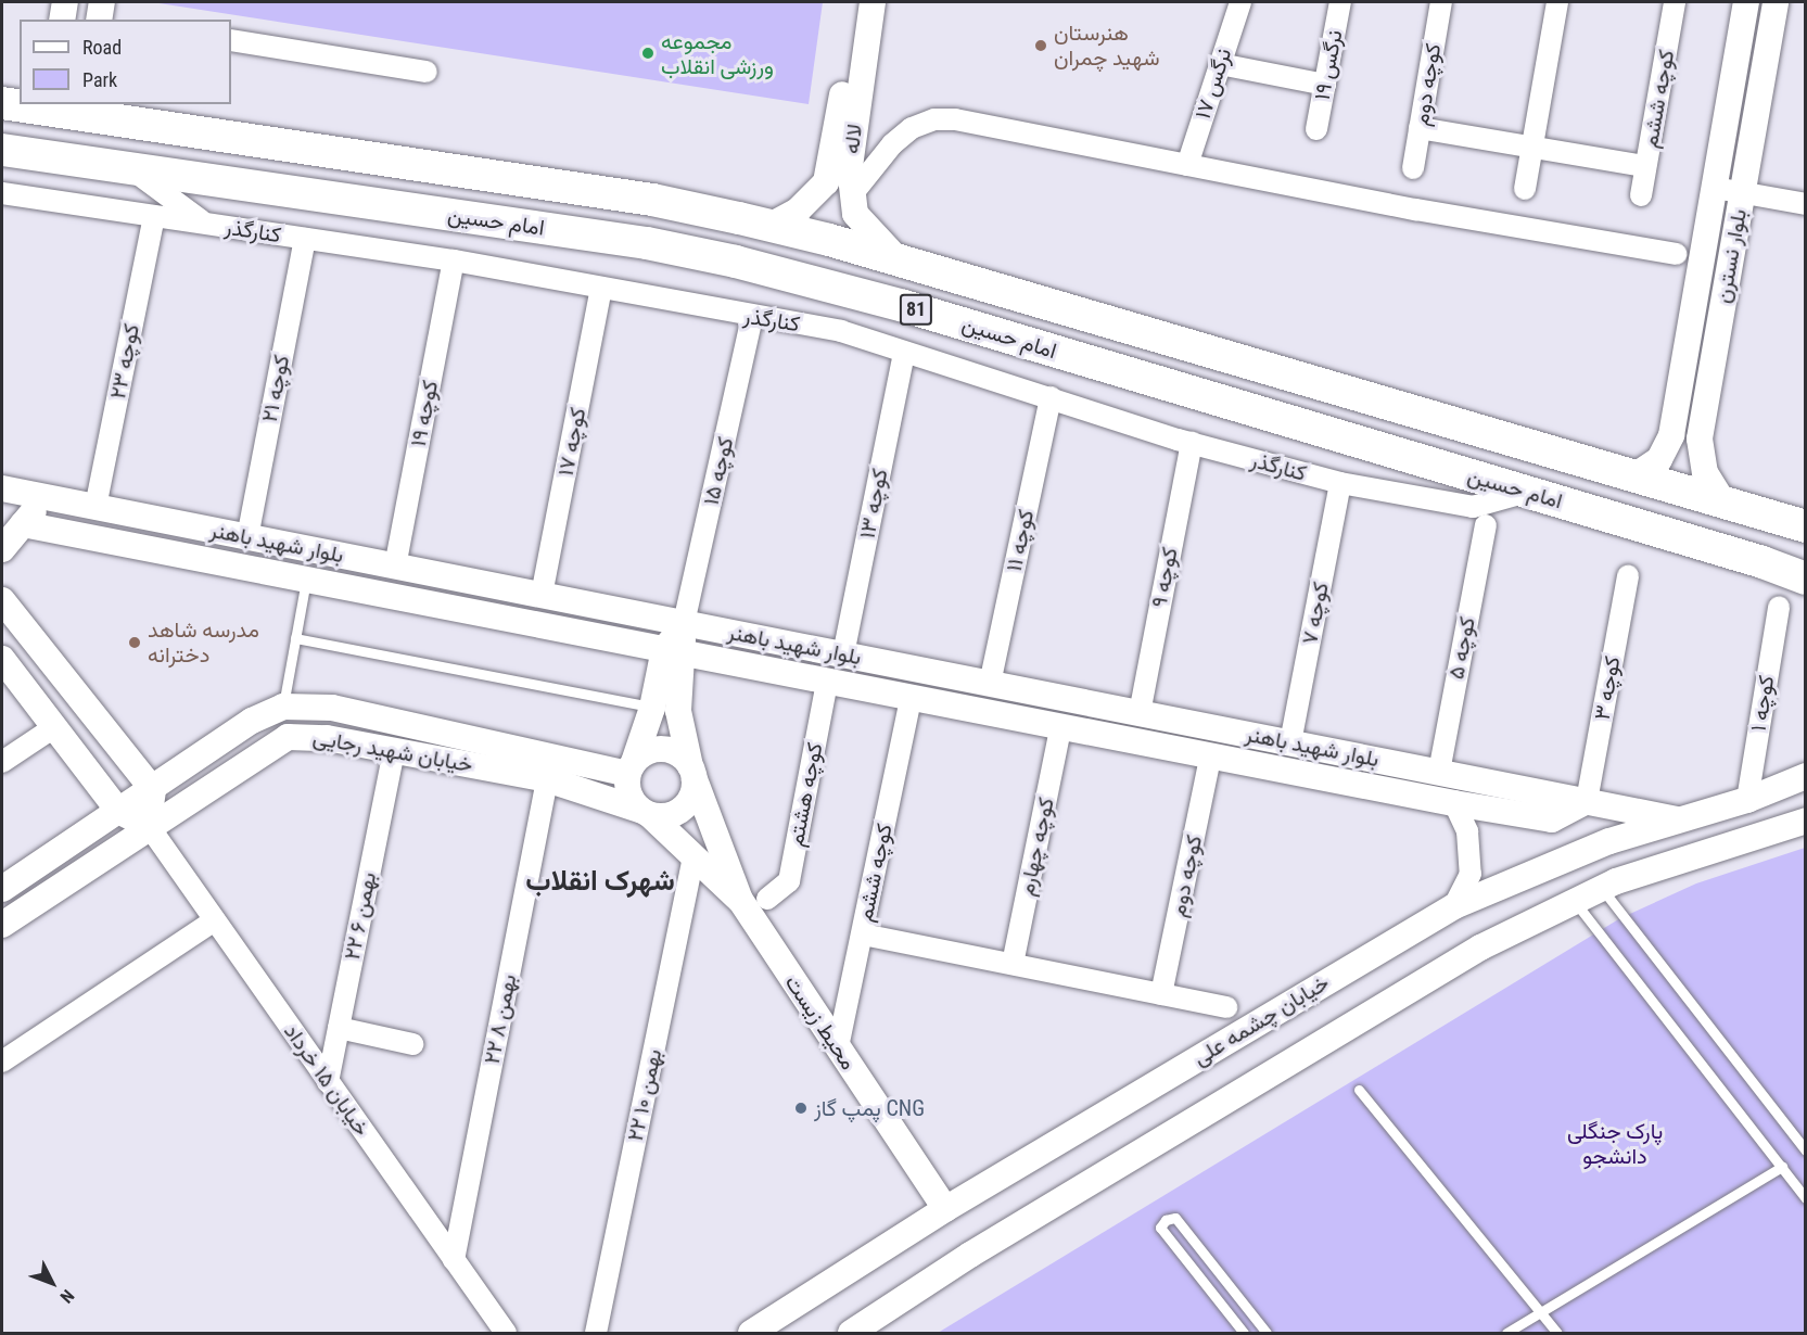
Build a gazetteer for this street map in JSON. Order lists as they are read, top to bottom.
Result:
{
  "streets": {
    "main road": ["امام حسین", "81"],
    "street": [
      "نرگس ۱۹",
      "نرگس ۱۷",
      "کوچه دوم",
      "کوچه ششم",
      "لاله",
      "کنارگذر",
      "بلوار نسترن",
      "کوچه ۲۳",
      "کوچه ۲۱",
      "کوچه ۱۹",
      "کوچه ۱۷",
      "کوچه ۱۵",
      "کوچه ۱۳",
      "کوچه ۱۱",
      "بلوار شهید باهنر",
      "کوچه ۹",
      "کوچه ۷",
      "کوچه ۵",
      "کوچه ۳",
      "کوچه ۱",
      "خیابان شهید رجایی",
      "کوچه هشتم",
      "کوچه چهارم",
      "۲۲ بهمن ۶",
      "۲۲ بهمن ۸",
      "خیابان چشمه علی",
      "محیط زیست",
      "خیابان ۱۵ خرداد",
      "۲۲ بهمن ۱۰"
    ]
  },
  "crossings": [
    ["کوچه دوم", "بلوار شهید باهنر"],
    ["کوچه ششم", "بلوار شهید باهنر"],
    ["کوچه ششم", "محیط زیست"],
    ["لاله", "امام حسین"],
    ["امام حسین", "کنارگذر"],
    ["امام حسین", "بلوار نسترن"],
    ["کنارگذر", "کوچه ۲۳"],
    ["کنارگذر", "کوچه ۲۱"],
    ["کنارگذر", "کوچه ۱۹"],
    ["کنارگذر", "کوچه ۱۷"],
    ["کنارگذر", "کوچه ۱۵"],
    ["کنارگذر", "کوچه ۱۳"],
    ["کنارگذر", "کوچه ۱۱"],
    ["کنارگذر", "کوچه ۹"],
    ["کنارگذر", "کوچه ۷"],
    ["کوچه ۲۳", "بلوار شهید باهنر"],
    ["کوچه ۲۱", "بلوار شهید باهنر"],
    ["کوچه ۱۹", "بلوار شهید باهنر"],
    ["کوچه ۱۷", "بلوار شهید باهنر"],
    ["کوچه ۱۵", "بلوار شهید باهنر"],
    ["کوچه ۱۳", "بلوار شهید باهنر"],
    ["کوچه ۱۱", "بلوار شهید باهنر"],
    ["بلوار شهید باهنر", "کوچه ۹"],
    ["بلوار شهید باهنر", "کوچه ۷"],
    ["بلوار شهید باهنر", "کوچه ۵"],
    ["بلوار شهید باهنر", "کوچه ۳"],
    ["بلوار شهید باهنر", "کوچه هشتم"],
    ["بلوار شهید باهنر", "کوچه چهارم"],
    ["بلوار شهید باهنر", "خیابان چشمه علی"],
    ["بلوار شهید باهنر", "محیط زیست"],
    ["کوچه ۱", "خیابان چشمه علی"],
    ["خیابان شهید رجایی", "۲۲ بهمن ۶"],
    ["خیابان شهید رجایی", "۲۲ بهمن ۸"],
    ["خیابان شهید رجایی", "محیط زیست"],
    ["خیابان شهید رجایی", "خیابان ۱۵ خرداد"],
    ["۲۲ بهمن ۶", "خیابان ۱۵ خرداد"],
    ["۲۲ بهمن ۸", "خیابان ۱۵ خرداد"],
    ["خیابان چشمه علی", "محیط زیست"],
    ["محیط زیست", "۲۲ بهمن ۱۰"]
  ],
  "districts": ["شهرک انقلاب"],
  "parks": ["پارک جنگلی دانشجو"],
  "places": [
    "هنرستان شهید چمران",
    "مجموعه ورزشی انقلاب",
    "مدرسه شاهد دخترانه",
    "پمپ گاز CNG"
  ],
  "legend": ["Road", "Park"],
  "north": "bottom right"
}
